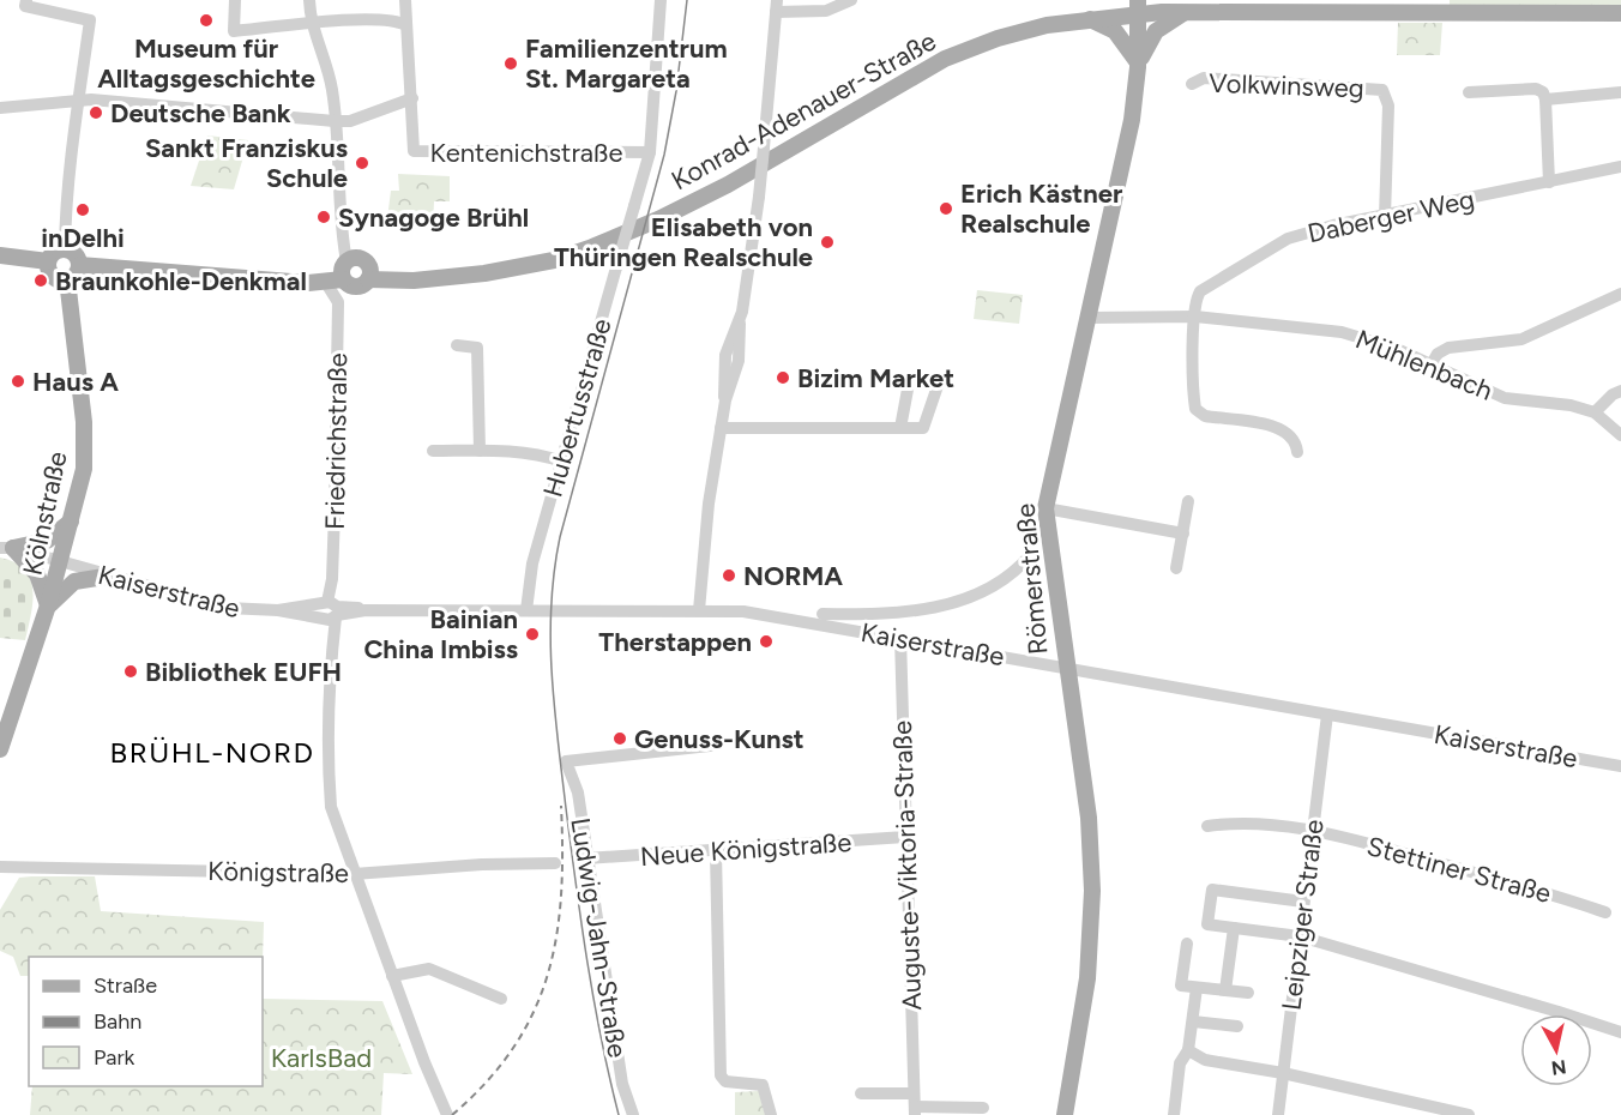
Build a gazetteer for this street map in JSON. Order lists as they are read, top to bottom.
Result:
{
  "streets": {
    "main road": ["Konrad-Adenauer-Straße", "Kölnstraße", "Römerstraße"],
    "street": [
      "Volkwinsweg",
      "Kentenichstraße",
      "Daberger Weg",
      "Mühlenbach",
      "Hubertusstraße",
      "Friedrichstraße",
      "Kaiserstraße",
      "Neue Königstraße",
      "Auguste-Viktoria-Straße",
      "Stettiner Straße",
      "Königstraße",
      "Leipziger Straße",
      "Ludwig-Jahn-Straße"
    ]
  },
  "crossings": [
    ["Volkwinsweg", "Daberger Weg"],
    ["Konrad-Adenauer-Straße", "Römerstraße"],
    ["Kentenichstraße", "Hubertusstraße"],
    ["Daberger Weg", "Mühlenbach"],
    ["Mühlenbach", "Römerstraße"],
    ["Hubertusstraße", "Kaiserstraße"],
    ["Friedrichstraße", "Kaiserstraße"],
    ["Friedrichstraße", "Königstraße"],
    ["Kölnstraße", "Kaiserstraße"],
    ["Römerstraße", "Kaiserstraße"],
    ["Kaiserstraße", "Auguste-Viktoria-Straße"],
    ["Kaiserstraße", "Leipziger Straße"],
    ["Neue Königstraße", "Auguste-Viktoria-Straße"],
    ["Neue Königstraße", "Ludwig-Jahn-Straße"],
    ["Stettiner Straße", "Leipziger Straße"]
  ],
  "districts": ["BRÜHL-NORD"],
  "parks": ["KarlsBad"],
  "places": [
    "Museum für Alltagsgeschichte",
    "Familienzentrum St. Margareta",
    "Deutsche Bank",
    "Sankt Franziskus Schule",
    "Erich Kästner Realschule",
    "inDelhi",
    "Synagoge Brühl",
    "Elisabeth von Thüringen Realschule",
    "Braunkohle-Denkmal",
    "Bizim Market",
    "Haus A",
    "NORMA",
    "Bainian China Imbiss",
    "Therstappen",
    "Bibliothek EUFH",
    "Genuss-Kunst"
  ],
  "legend": ["Straße", "Bahn", "Park"],
  "north": "bottom"
}
